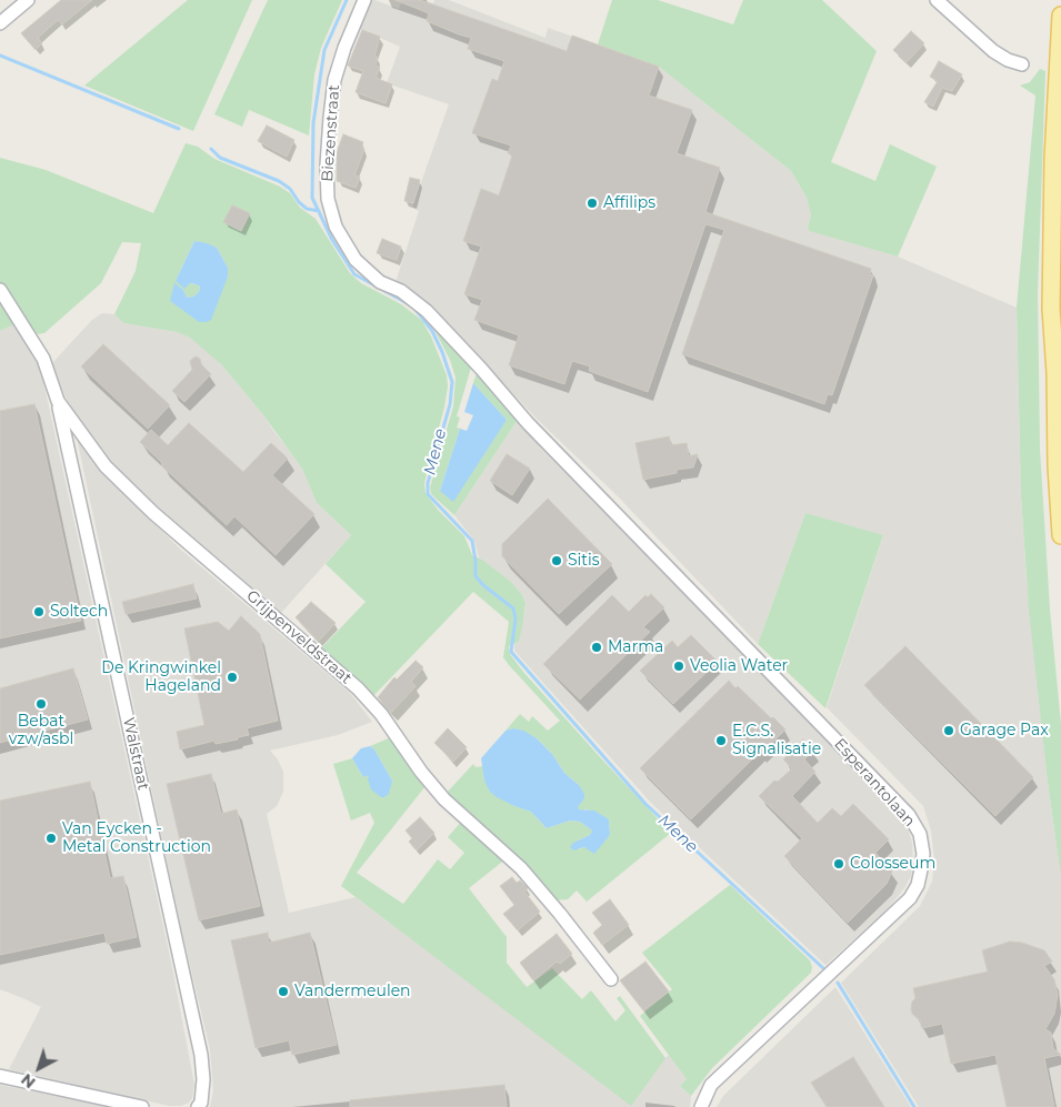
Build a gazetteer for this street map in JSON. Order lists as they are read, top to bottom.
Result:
{
  "streets": {
    "street": [
      "Biezenstraat",
      "Grijpenveldstraat",
      "Walstraat",
      "Esperantolaan"
    ]
  },
  "crossings": [
    ["Biezenstraat", "Esperantolaan"],
    ["Grijpenveldstraat", "Walstraat"]
  ],
  "water": ["Mene"],
  "places": [
    "Affilips",
    "Sitis",
    "Soltech",
    "Marma",
    "Veolia Water",
    "De Kringwinkel Hageland",
    "Bebat vzw/asbl",
    "Garage Pax",
    "E.C.S. Signalisatie",
    "Van Eycken - Metal Construction",
    "Colosseum",
    "Vandermeulen"
  ],
  "north": "bottom left"
}
